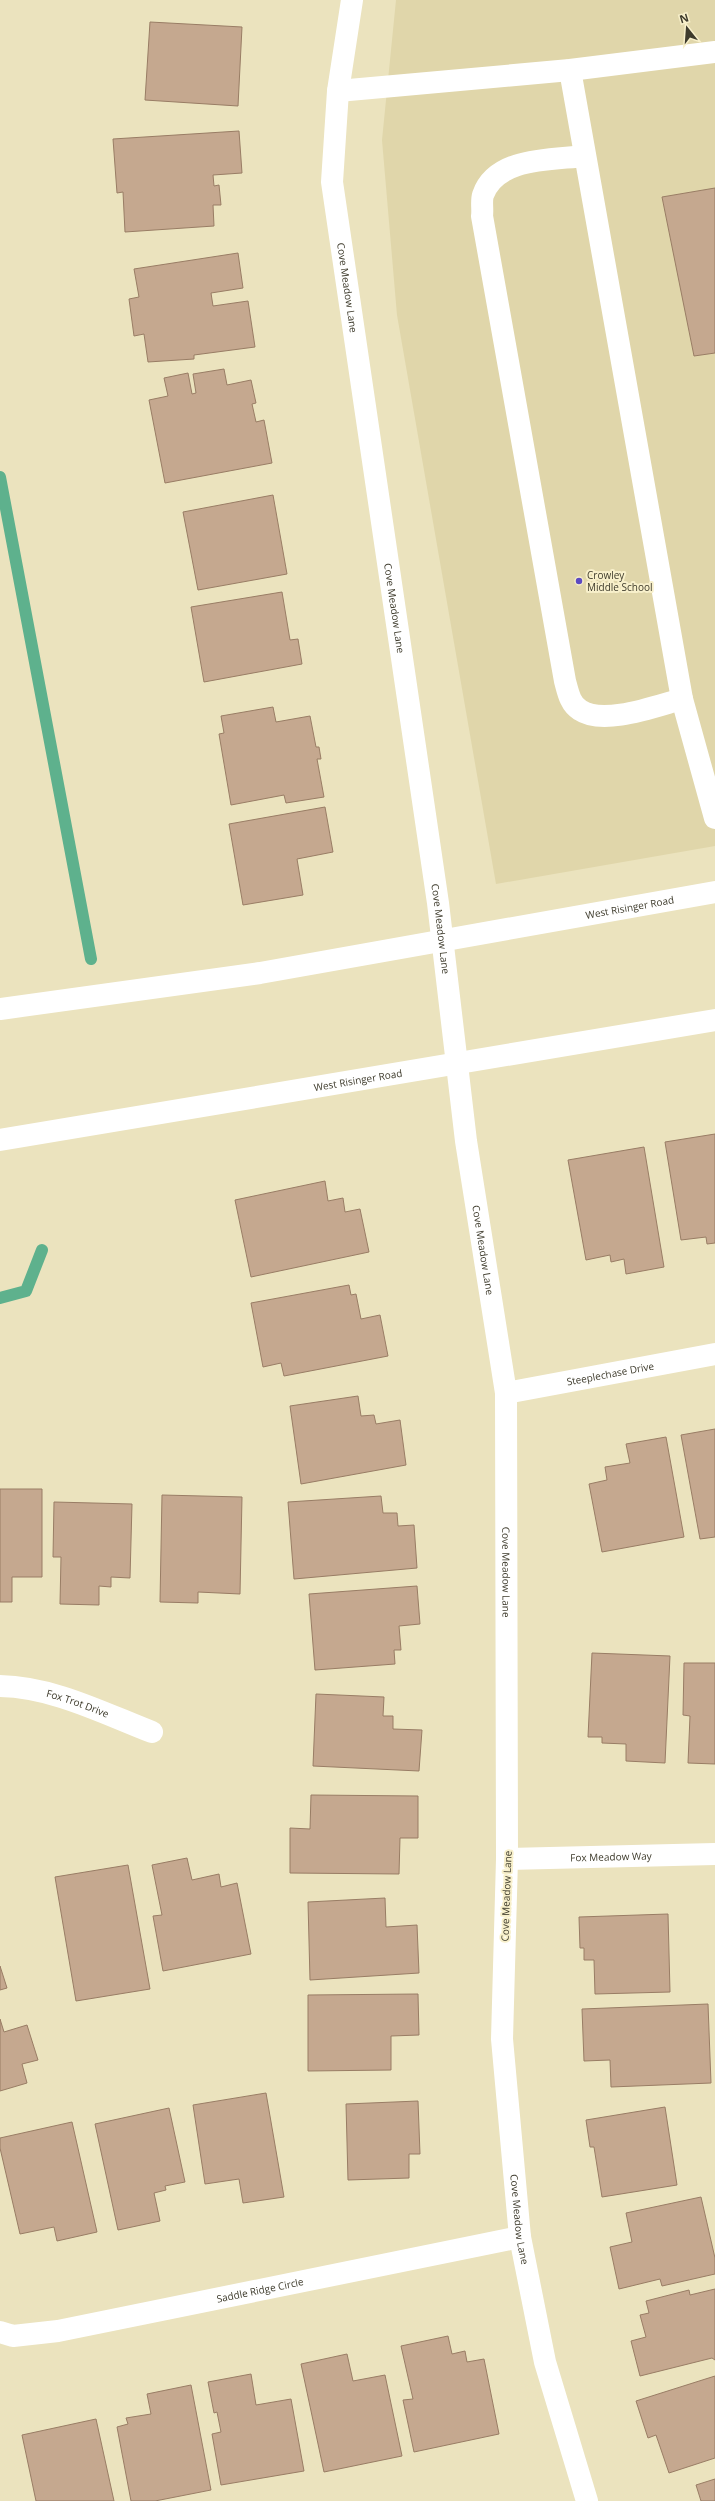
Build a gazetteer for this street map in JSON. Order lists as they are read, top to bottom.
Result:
{
  "streets": {
    "street": [
      "Cove Meadow Lane",
      "West Risinger Road",
      "Steeplechase Drive",
      "Fox Trot Drive",
      "Fox Meadow Way",
      "Saddle Ridge Circle"
    ]
  },
  "crossings": [
    ["Cove Meadow Lane", "West Risinger Road"],
    ["Cove Meadow Lane", "Steeplechase Drive"],
    ["Cove Meadow Lane", "Fox Meadow Way"],
    ["Cove Meadow Lane", "Saddle Ridge Circle"]
  ],
  "places": ["Crowley Middle School"],
  "north": "top"
}
